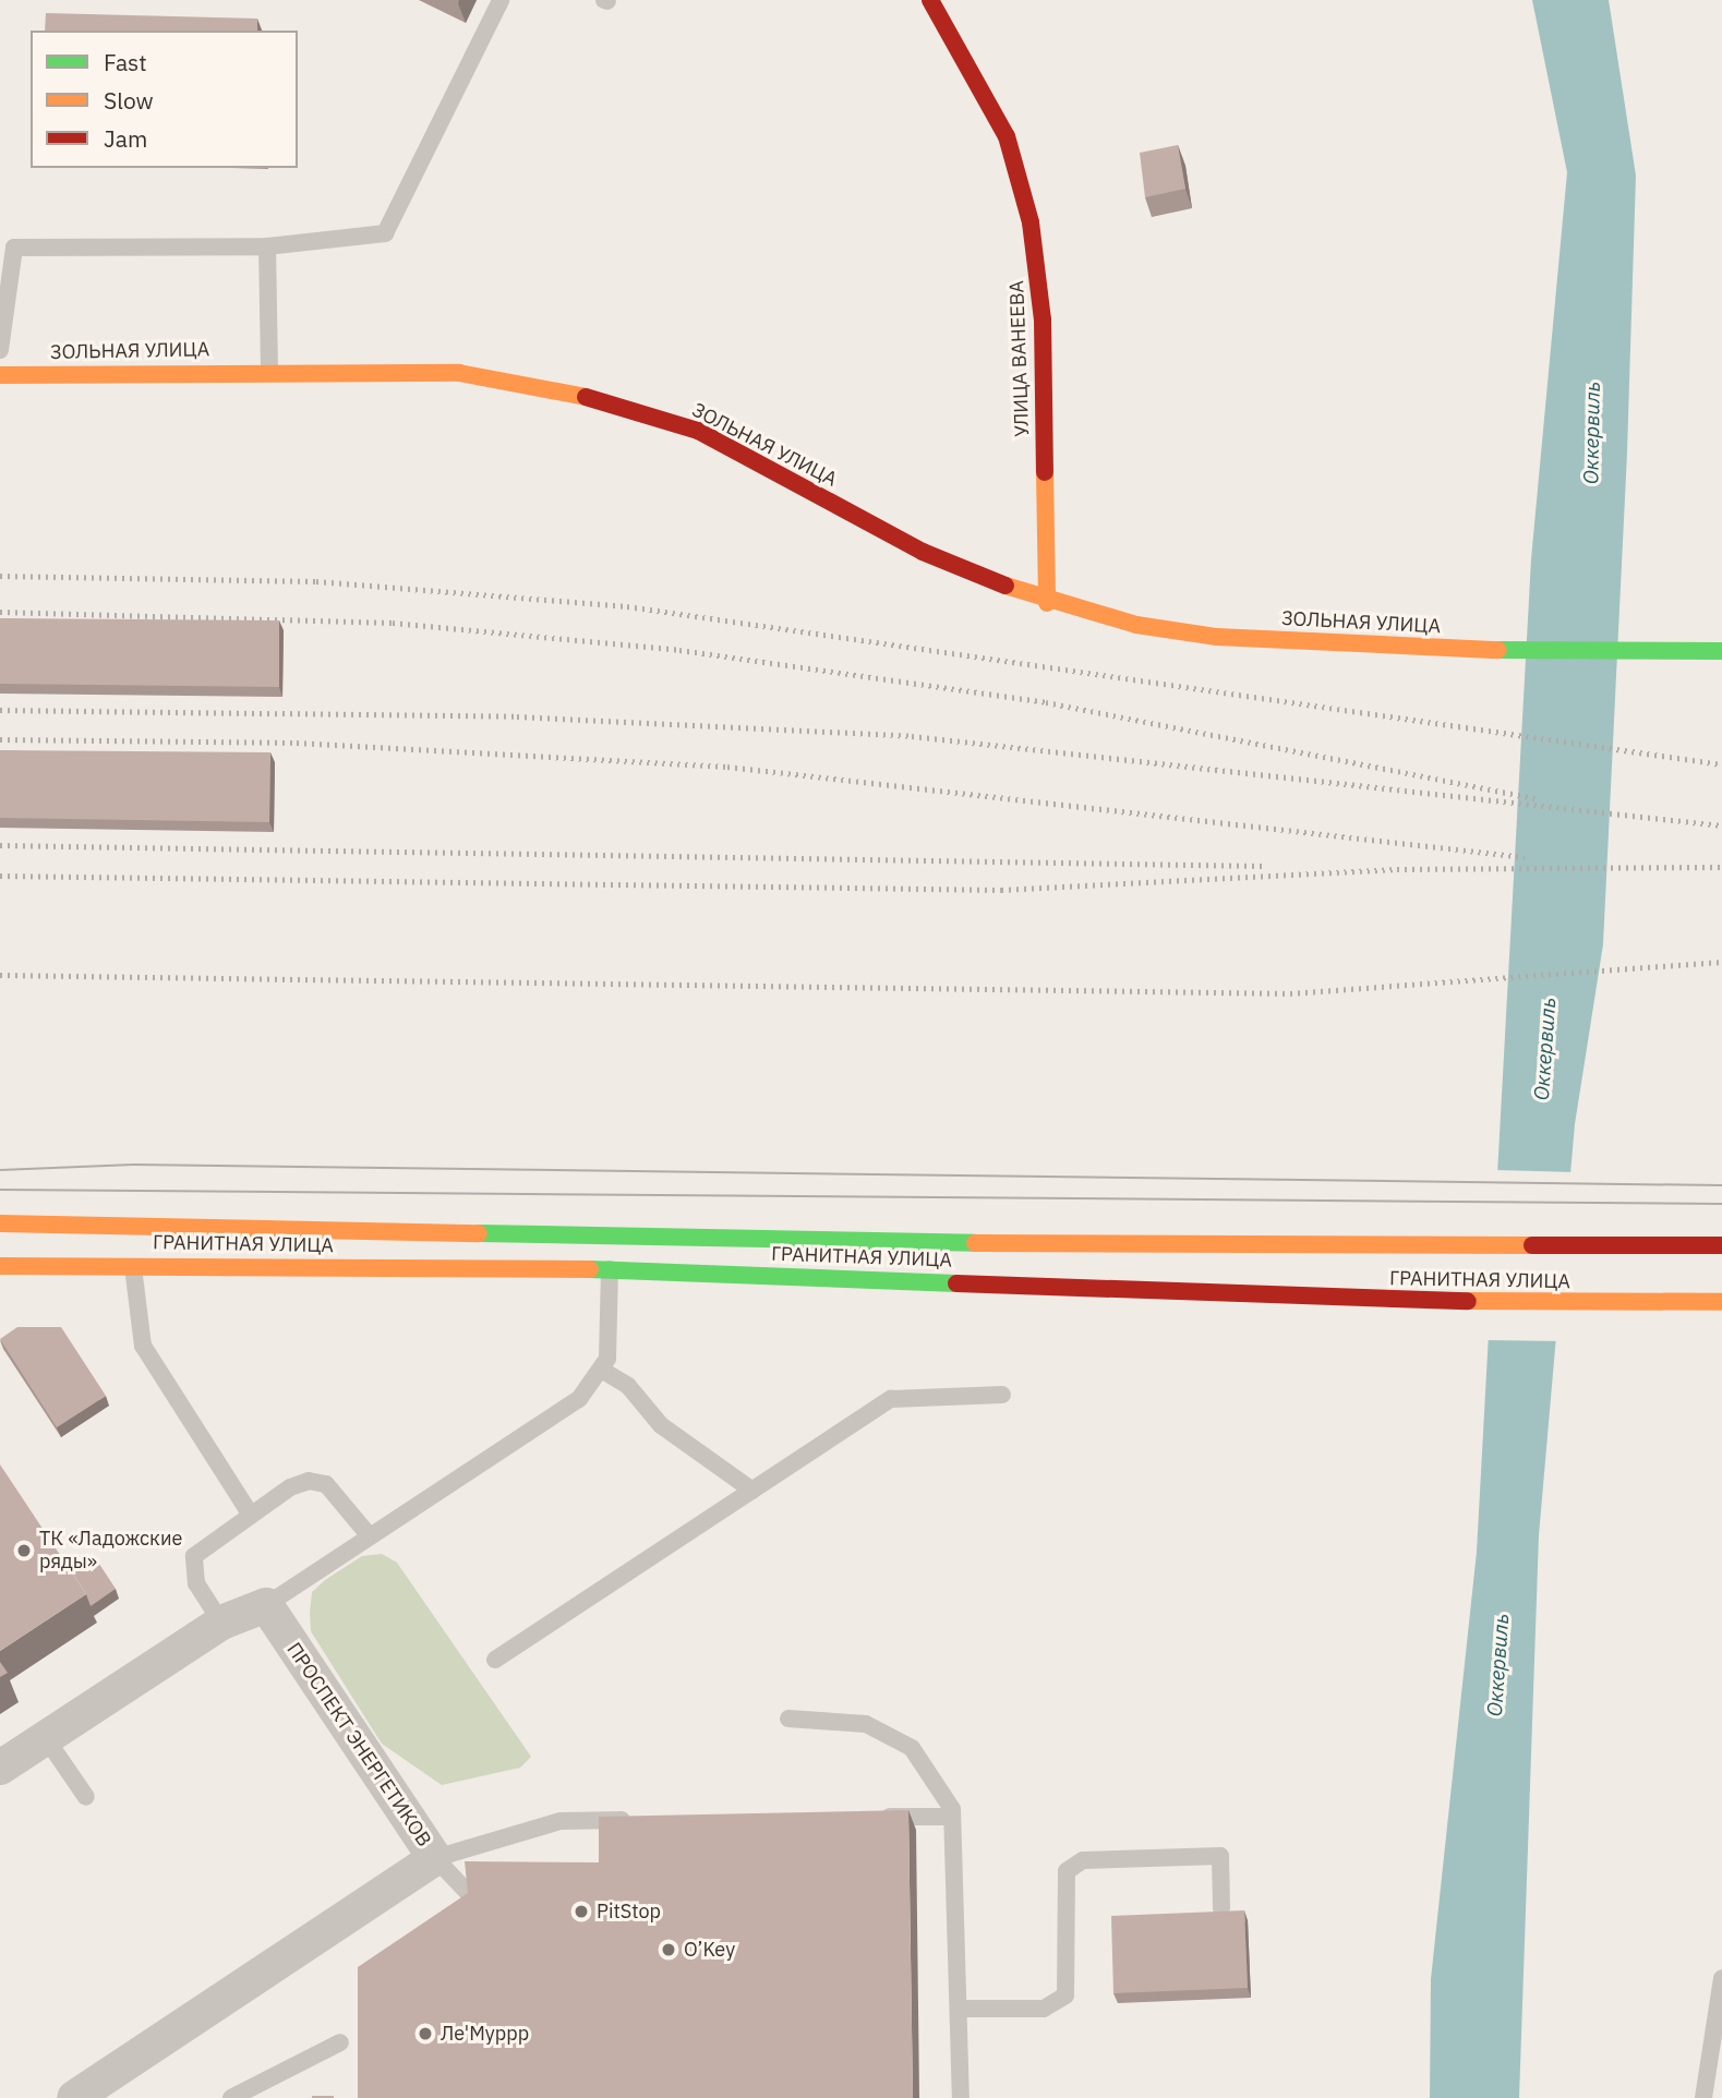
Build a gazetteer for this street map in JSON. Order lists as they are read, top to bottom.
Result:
{
  "streets": {
    "street": [
      "ЗОЛЬНАЯ УЛИЦА",
      "УЛИЦА ВАНЕЕВА",
      "ГРАНИТНАЯ УЛИЦА",
      "ПРОСПЕКТ ЭНЕРГЕТИКОВ"
    ]
  },
  "crossings": [
    ["ЗОЛЬНАЯ УЛИЦА", "УЛИЦА ВАНЕЕВА"]
  ],
  "water": ["Оккервиль"],
  "places": [
    "ТК «Ладожские ряды»",
    "PitStop",
    "O’Key",
    "Ле'Муррр"
  ],
  "legend": ["Fast", "Slow", "Jam"]
}
